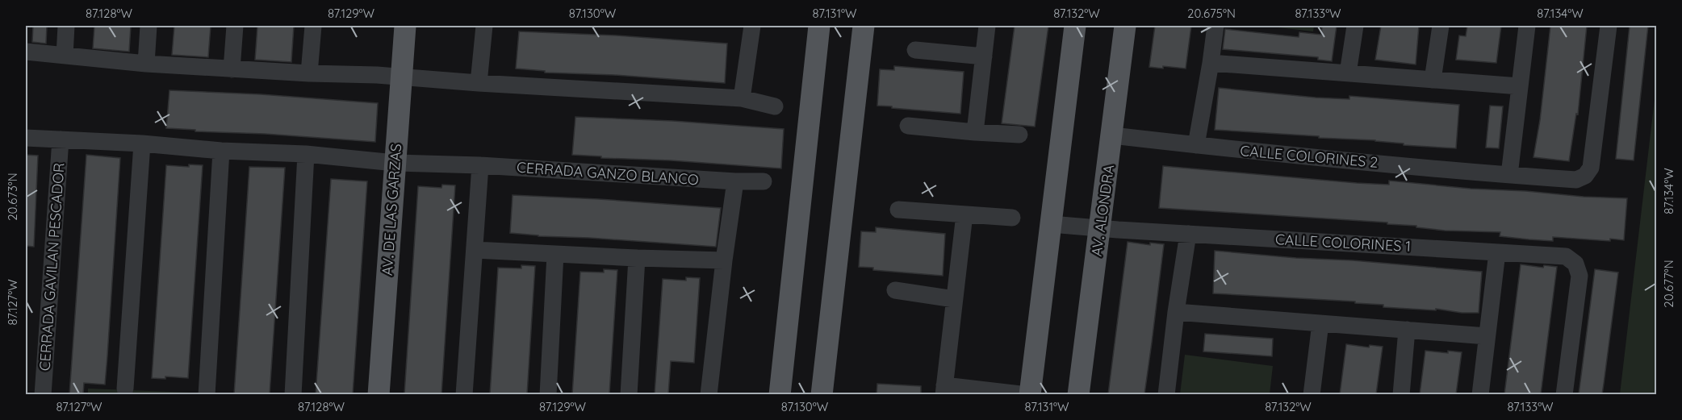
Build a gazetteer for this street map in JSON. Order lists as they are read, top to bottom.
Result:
{
  "streets": {
    "main road": ["AV. DE LAS GARZAS", "AV. ALONDRA"],
    "street": [
      "CALLE COLORINES 2",
      "CERRADA GANZO BLANCO",
      "CALLE COLORINES 1",
      "CERRADA GAVILAN PESCADOR"
    ]
  },
  "crossings": [
    ["CALLE COLORINES 2", "AV. ALONDRA"],
    ["CERRADA GANZO BLANCO", "AV. DE LAS GARZAS"],
    ["AV. ALONDRA", "CALLE COLORINES 1"]
  ],
  "coordinates": [
    "87.128°W",
    "87.129°W",
    "87.130°W",
    "87.131°W",
    "87.132°W",
    "20.675°N",
    "87.133°W",
    "87.134°W",
    "20.673°N",
    "20.677°N",
    "87.127°W"
  ]
}
